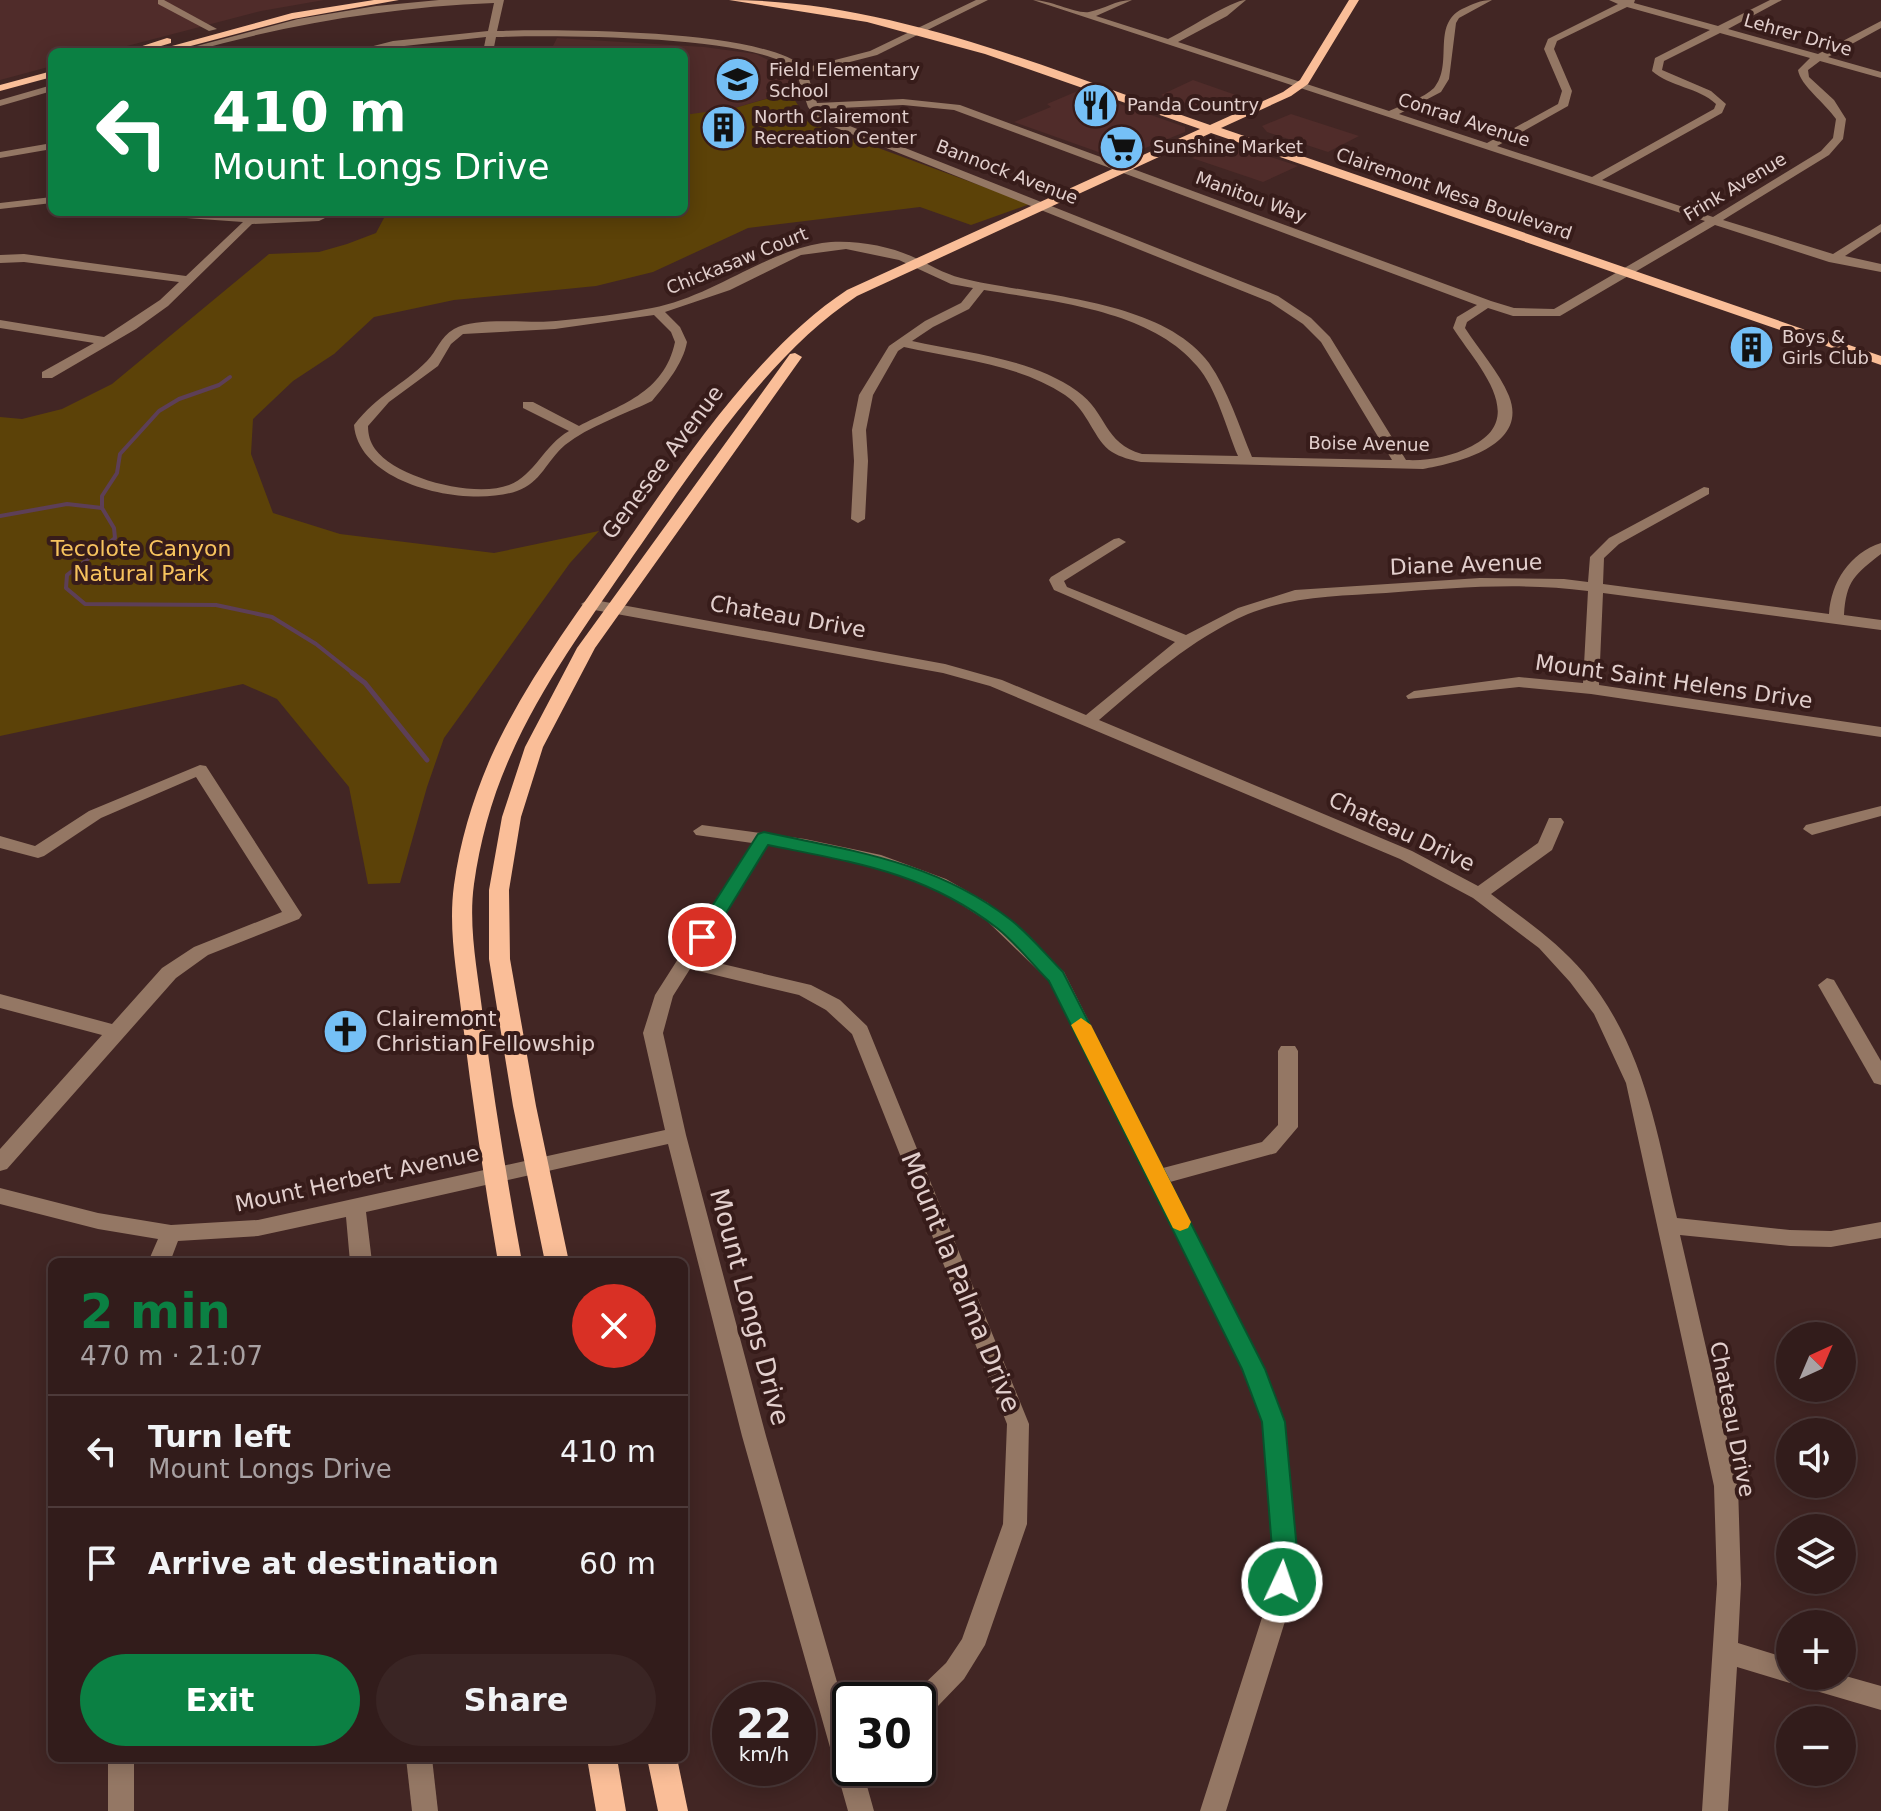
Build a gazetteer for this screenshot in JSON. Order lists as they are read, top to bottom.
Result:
{
  "streets": {
    "main road": ["Clairemont Mesa Boulevard", "Genesee Avenue"],
    "street": [
      "Lehrer Drive",
      "Conrad Avenue",
      "Bannock Avenue",
      "Frink Avenue",
      "Manitou Way",
      "Chickasaw Court",
      "Boise Avenue",
      "Diane Avenue",
      "Chateau Drive",
      "Mount Saint Helens Drive",
      "Mount Herbert Avenue",
      "Mount la Palma Drive",
      "Mount Longs Drive"
    ]
  },
  "crossings": [
    ["Lehrer Drive", "Frink Avenue"],
    ["Conrad Avenue", "Frink Avenue"],
    ["Conrad Avenue", "Genesee Avenue"],
    ["Bannock Avenue", "Manitou Way"],
    ["Bannock Avenue", "Boise Avenue"],
    ["Bannock Avenue", "Genesee Avenue"],
    ["Frink Avenue", "Clairemont Mesa Boulevard"],
    ["Frink Avenue", "Manitou Way"],
    ["Frink Avenue", "Boise Avenue"],
    ["Clairemont Mesa Boulevard", "Genesee Avenue"],
    ["Manitou Way", "Boise Avenue"],
    ["Manitou Way", "Genesee Avenue"],
    ["Chickasaw Court", "Boise Avenue"],
    ["Chickasaw Court", "Genesee Avenue"],
    ["Genesee Avenue", "Chateau Drive"],
    ["Genesee Avenue", "Mount Herbert Avenue"],
    ["Diane Avenue", "Chateau Drive"],
    ["Mount Herbert Avenue", "Mount Longs Drive"],
    ["Mount la Palma Drive", "Mount Longs Drive"]
  ],
  "parks": ["Tecolote Canyon Natural Park"],
  "places": {
    "school or university": ["Field Elementary School"],
    "restaurant": ["Panda Country"],
    "building": ["North Clairemont Recreation Center", "Boys & Girls Club"],
    "supermarket": ["Sunshine Market"],
    "church": ["Clairemont Christian Fellowship"]
  },
  "north": "top right",
  "page": {
    "turn": ["410 m", "Mount Longs Drive"],
    "heading": ["2 min", "470 m · 21:07"],
    "map_buttons": ["+", "−"],
    "list": [
      {
        "name": "Turn left",
        "note": "Mount Longs Drive",
        "value": "410 m"
      },
      {
        "name": "Arrive at destination",
        "value": "60 m"
      }
    ],
    "buttons": ["Exit", "Share"],
    "speed": "22 km/h",
    "limit": "30"
  }
}
